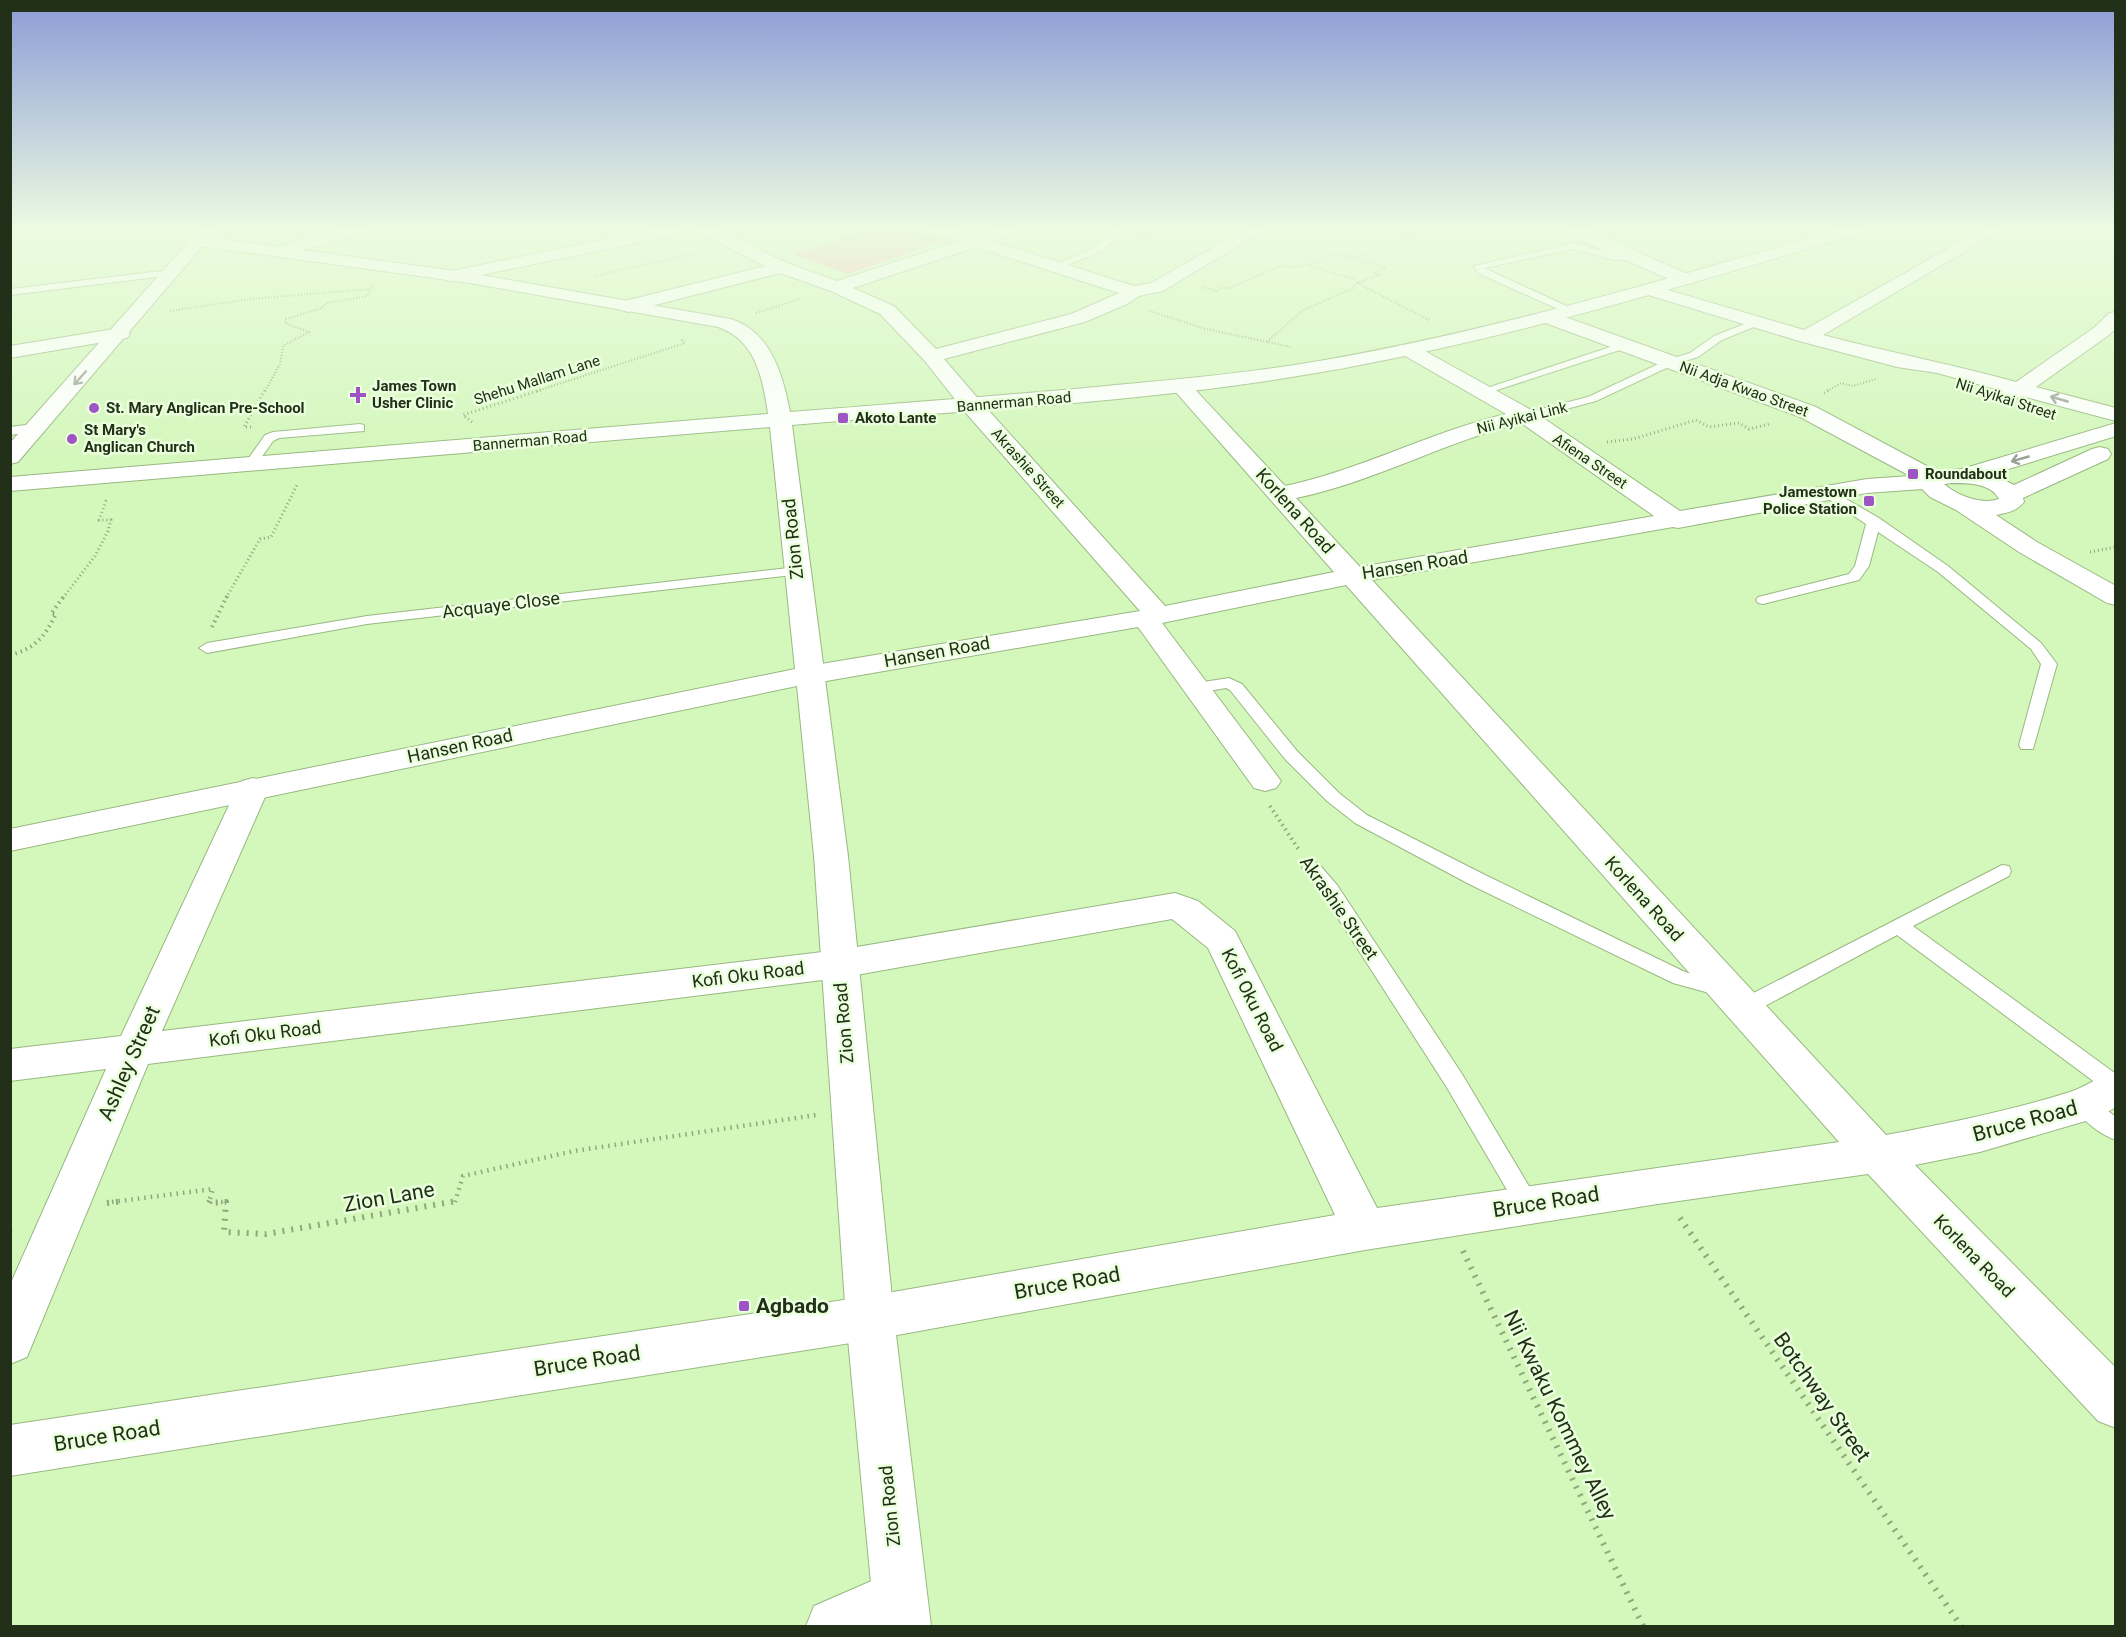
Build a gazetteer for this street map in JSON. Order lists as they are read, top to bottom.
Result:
{
  "streets": {
    "street": [
      "Nii Adja Kwao Street",
      "Nii Ayikai Street",
      "Bannerman Road",
      "Nii Ayikai Link",
      "Afiena Street",
      "Akrashie Street",
      "Korlena Road",
      "Zion Road",
      "Hansen Road",
      "Kofi Oku Road",
      "Ashley Street",
      "Bruce Road"
    ],
    "lane": ["Acquaye Close"],
    "path": [
      "Shehu Mallam Lane",
      "Zion Lane",
      "Botchway Street",
      "Nii Kwaku Kommey Alley"
    ]
  },
  "crossings": [
    ["Shehu Mallam Lane", "Bannerman Road"],
    ["Shehu Mallam Lane", "Zion Road"],
    ["Nii Adja Kwao Street", "Bannerman Road"],
    ["Nii Adja Kwao Street", "Nii Ayikai Link"],
    ["Nii Adja Kwao Street", "Hansen Road"],
    ["Nii Ayikai Street", "Nii Ayikai Link"],
    ["Bannerman Road", "Afiena Street"],
    ["Bannerman Road", "Akrashie Street"],
    ["Bannerman Road", "Korlena Road"],
    ["Bannerman Road", "Zion Road"],
    ["Nii Ayikai Link", "Afiena Street"],
    ["Nii Ayikai Link", "Korlena Road"],
    ["Afiena Street", "Hansen Road"],
    ["Akrashie Street", "Hansen Road"],
    ["Akrashie Street", "Bruce Road"],
    ["Korlena Road", "Hansen Road"],
    ["Korlena Road", "Bruce Road"],
    ["Zion Road", "Hansen Road"],
    ["Zion Road", "Acquaye Close"],
    ["Zion Road", "Kofi Oku Road"],
    ["Zion Road", "Bruce Road"],
    ["Zion Road", "Zion Lane"],
    ["Hansen Road", "Ashley Street"],
    ["Kofi Oku Road", "Ashley Street"],
    ["Kofi Oku Road", "Bruce Road"],
    ["Ashley Street", "Zion Lane"],
    ["Bruce Road", "Botchway Street"],
    ["Bruce Road", "Nii Kwaku Kommey Alley"]
  ],
  "places": {
    "health": ["James Town Usher Clinic"],
    "other": ["St. Mary Anglican Pre-School", "St Mary's Anglican Church"],
    "transit": [
      "Akoto Lante",
      "Roundabout",
      "Jamestown Police Station",
      "Agbado"
    ]
  }
}
